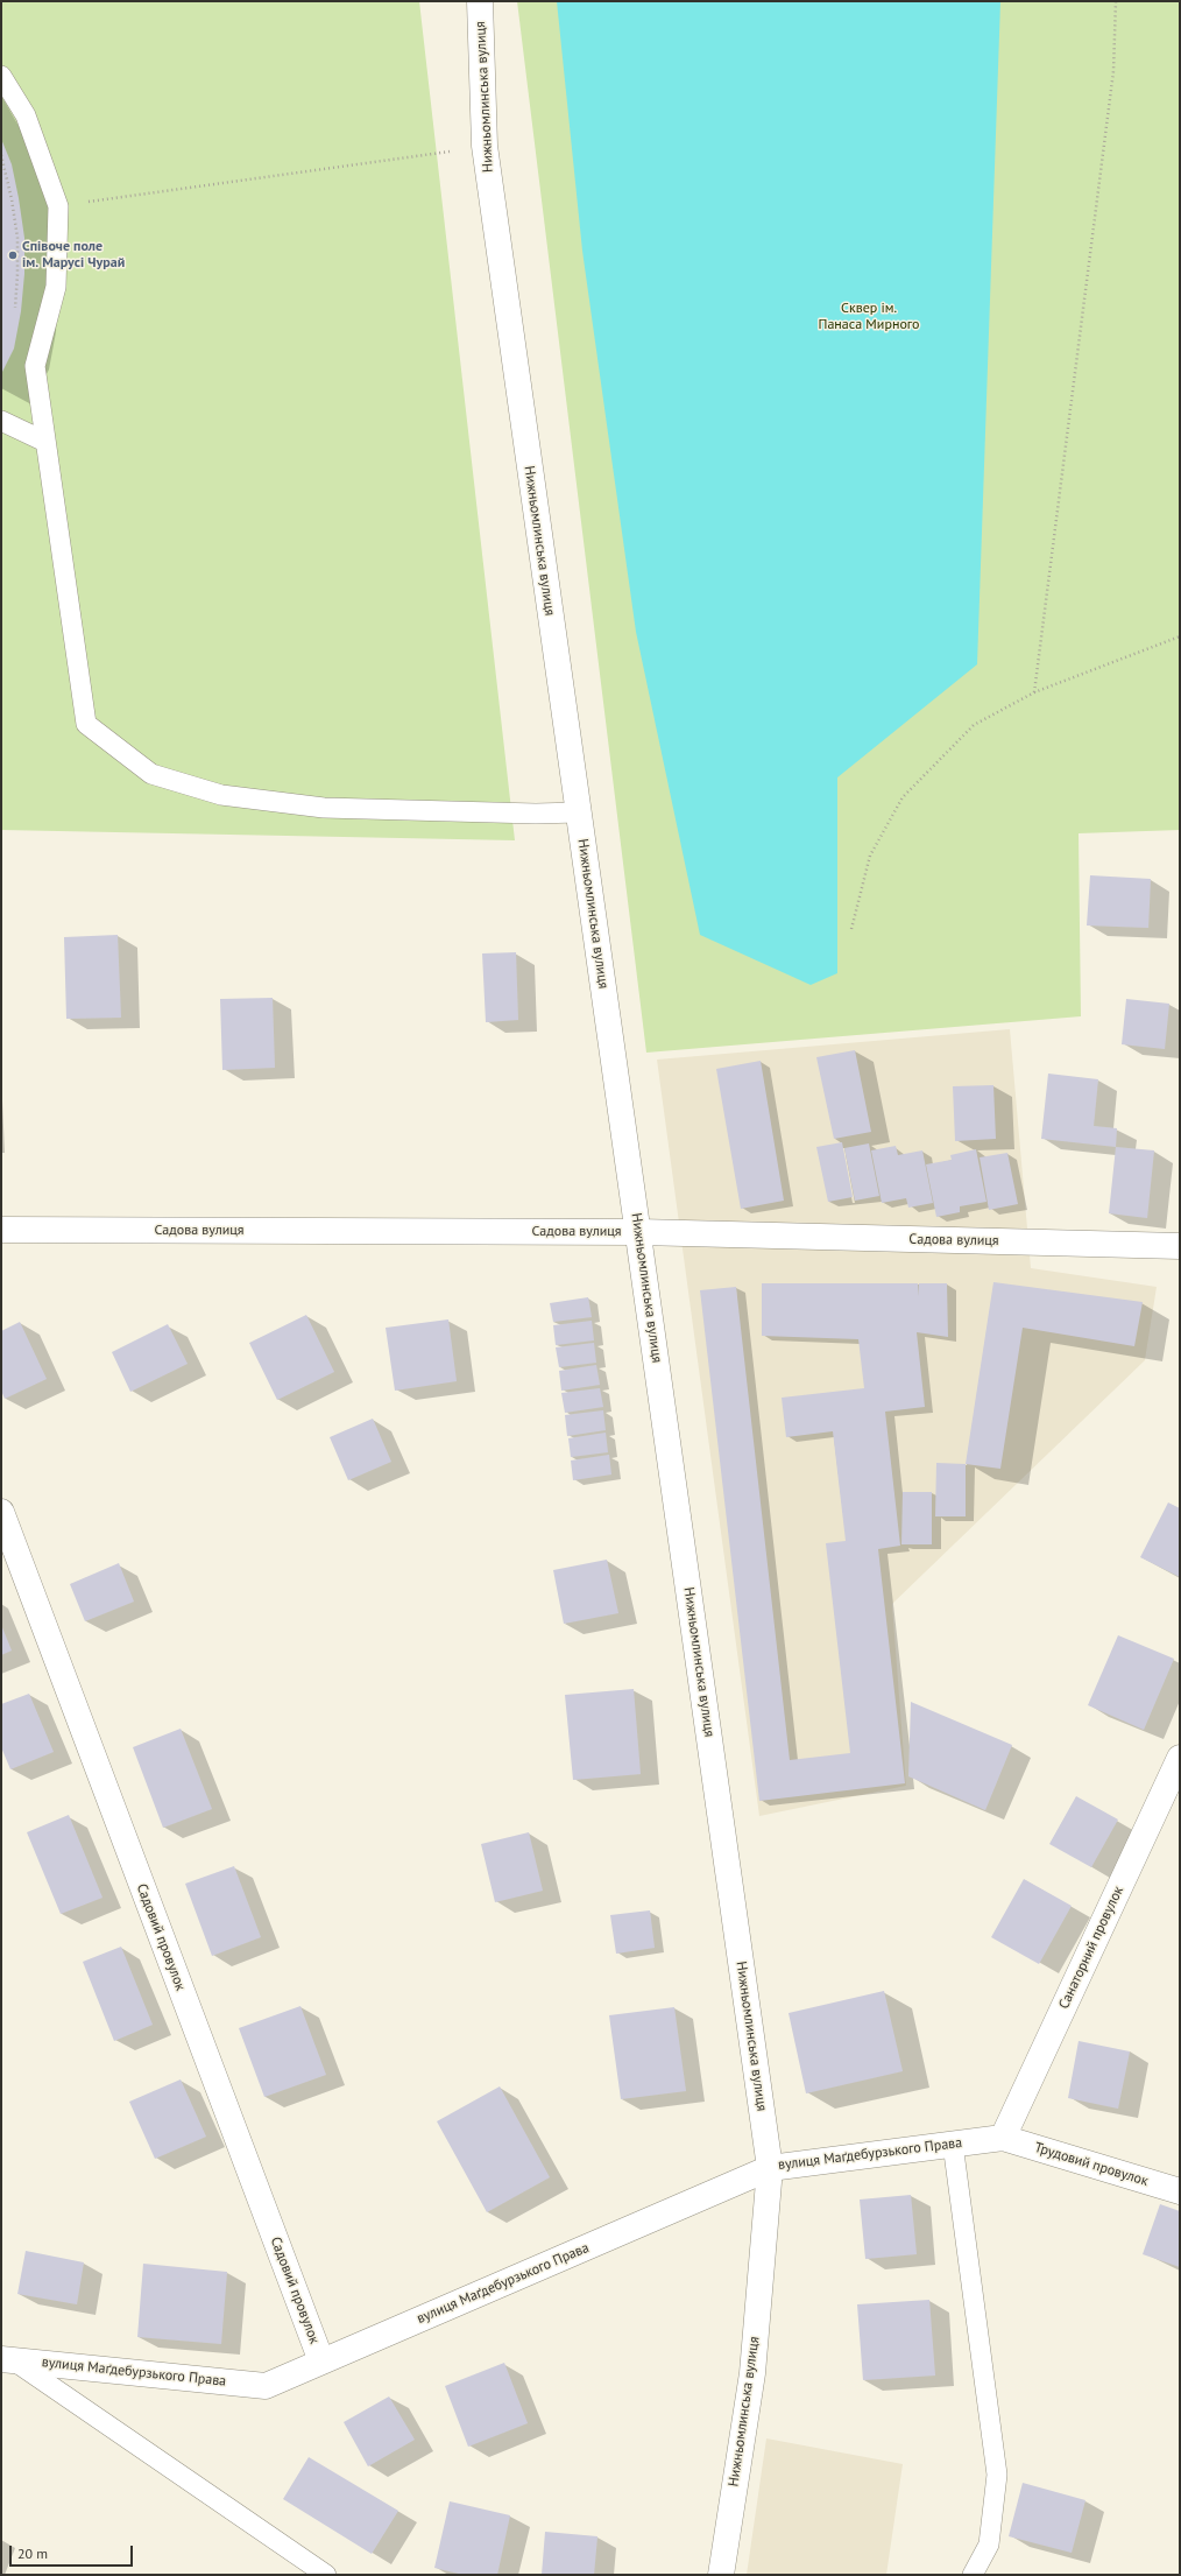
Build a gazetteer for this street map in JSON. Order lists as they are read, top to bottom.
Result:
{
  "streets": {
    "street": [
      "Нижньомлинська вулиця",
      "Садова вулиця",
      "Садовий провулок",
      "Санаторний провулок",
      "вулиця Маґдебурзького Права",
      "Трудовий провулок"
    ]
  },
  "crossings": [
    ["Нижньомлинська вулиця", "Садова вулиця"],
    ["Нижньомлинська вулиця", "вулиця Маґдебурзького Права"],
    ["Садовий провулок", "вулиця Маґдебурзького Права"],
    ["Санаторний провулок", "вулиця Маґдебурзького Права"],
    ["Санаторний провулок", "Трудовий провулок"],
    ["вулиця Маґдебурзького Права", "Трудовий провулок"]
  ],
  "parks": ["Сквер ім. Панаса Мирного"],
  "places": ["Співоче поле ім. Марусі Чурай"],
  "scale_bar": "20 m"
}
